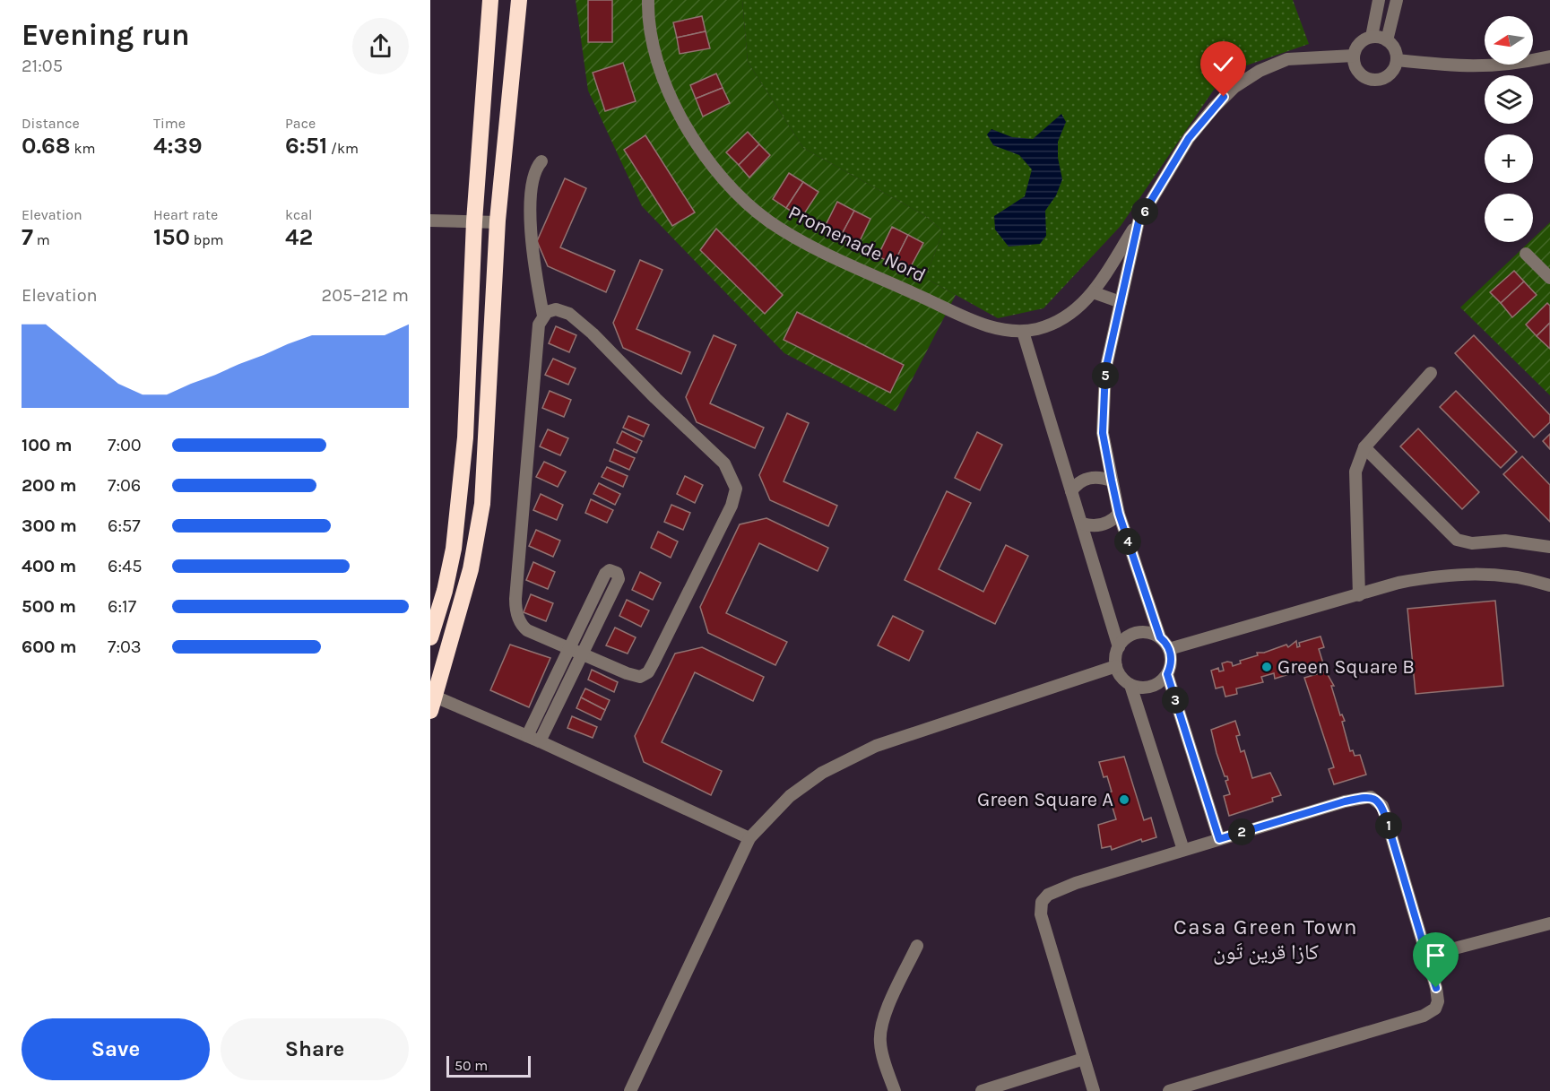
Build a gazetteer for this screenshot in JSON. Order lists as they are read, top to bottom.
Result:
{
  "streets": {
    "street": ["Promenade Nord"]
  },
  "districts": ["Casa Green Town كازا قرين تَون"],
  "places": ["Green Square B", "Green Square A"],
  "scale_bar": "50 m",
  "north": "left",
  "page": {
    "heading": ["Evening run", "21:05"],
    "map_buttons": ["+", "−"],
    "stats": [
      ["Distance", "0.68 km"],
      ["Time", "4:39"],
      ["Pace", "6:51 /km"],
      ["Elevation", "7 m"],
      ["Heart rate", "150 bpm"],
      ["kcal", "42"]
    ],
    "pins": [
      "6",
      "5",
      "4",
      "3",
      "1",
      "2"
    ],
    "chart": ["Elevation", "205–212 m"],
    "list": [
      {
        "name": "100 m",
        "note": "7:00"
      },
      {
        "name": "200 m",
        "note": "7:06"
      },
      {
        "name": "300 m",
        "note": "6:57"
      },
      {
        "name": "400 m",
        "note": "6:45"
      },
      {
        "name": "500 m",
        "note": "6:17"
      },
      {
        "name": "600 m",
        "note": "7:03"
      }
    ],
    "buttons": ["Save", "Share"],
    "scale": "50 m"
  }
}
